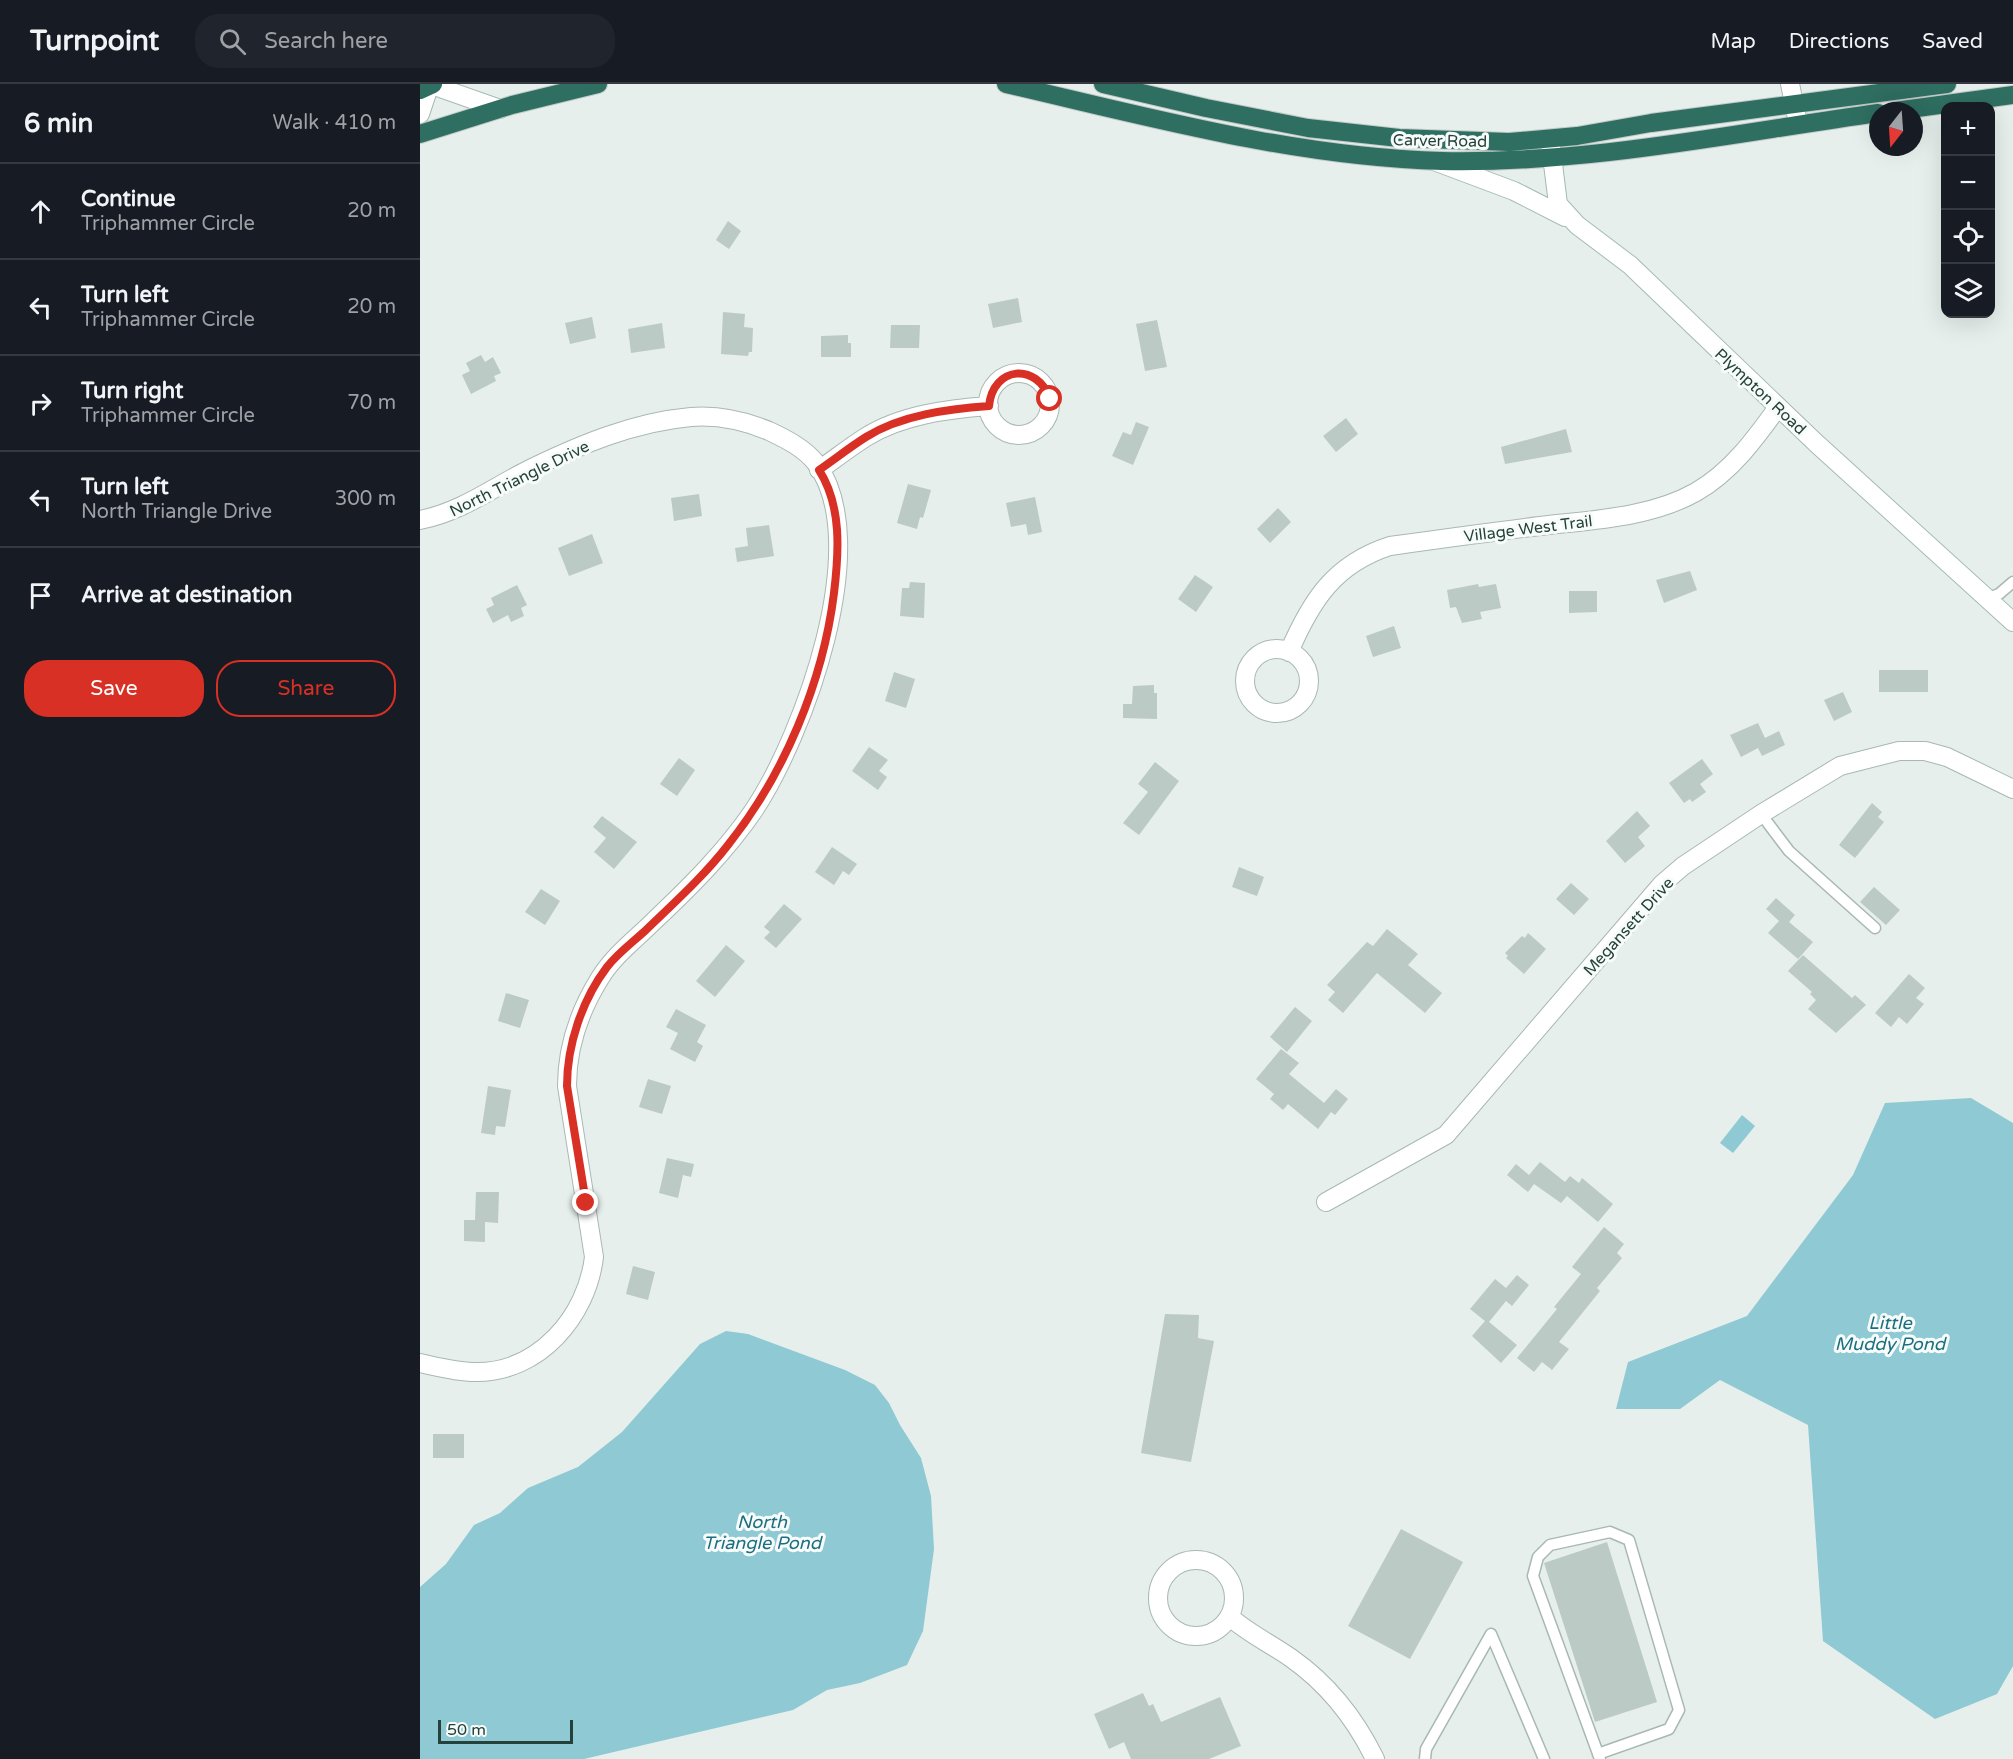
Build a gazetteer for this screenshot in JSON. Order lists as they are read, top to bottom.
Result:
{
  "streets": {
    "highway": ["Carver Road"],
    "street": [
      "Plympton Road",
      "North Triangle Drive",
      "Village West Trail",
      "Megansett Drive"
    ]
  },
  "crossings": [
    ["Carver Road", "Plympton Road"],
    ["Plympton Road", "Village West Trail"]
  ],
  "water": ["Little Muddy Pond", "North Triangle Pond"],
  "scale_bar": "50 m",
  "north": "bottom",
  "page": {
    "header": "Turnpoint",
    "search": "Search here",
    "nav": ["Map", "Directions", "Saved"],
    "heading": ["6 min", "Walk · 410 m"],
    "map_buttons": ["+", "−"],
    "list": [
      ["Continue", "Triphammer Circle", "20 m"],
      ["Turn left", "Triphammer Circle", "20 m"],
      ["Turn right", "Triphammer Circle", "70 m"],
      ["Turn left", "North Triangle Drive", "300 m"],
      "Arrive at destination"
    ],
    "buttons": ["Save", "Share"],
    "scale": "50 m"
  }
}
